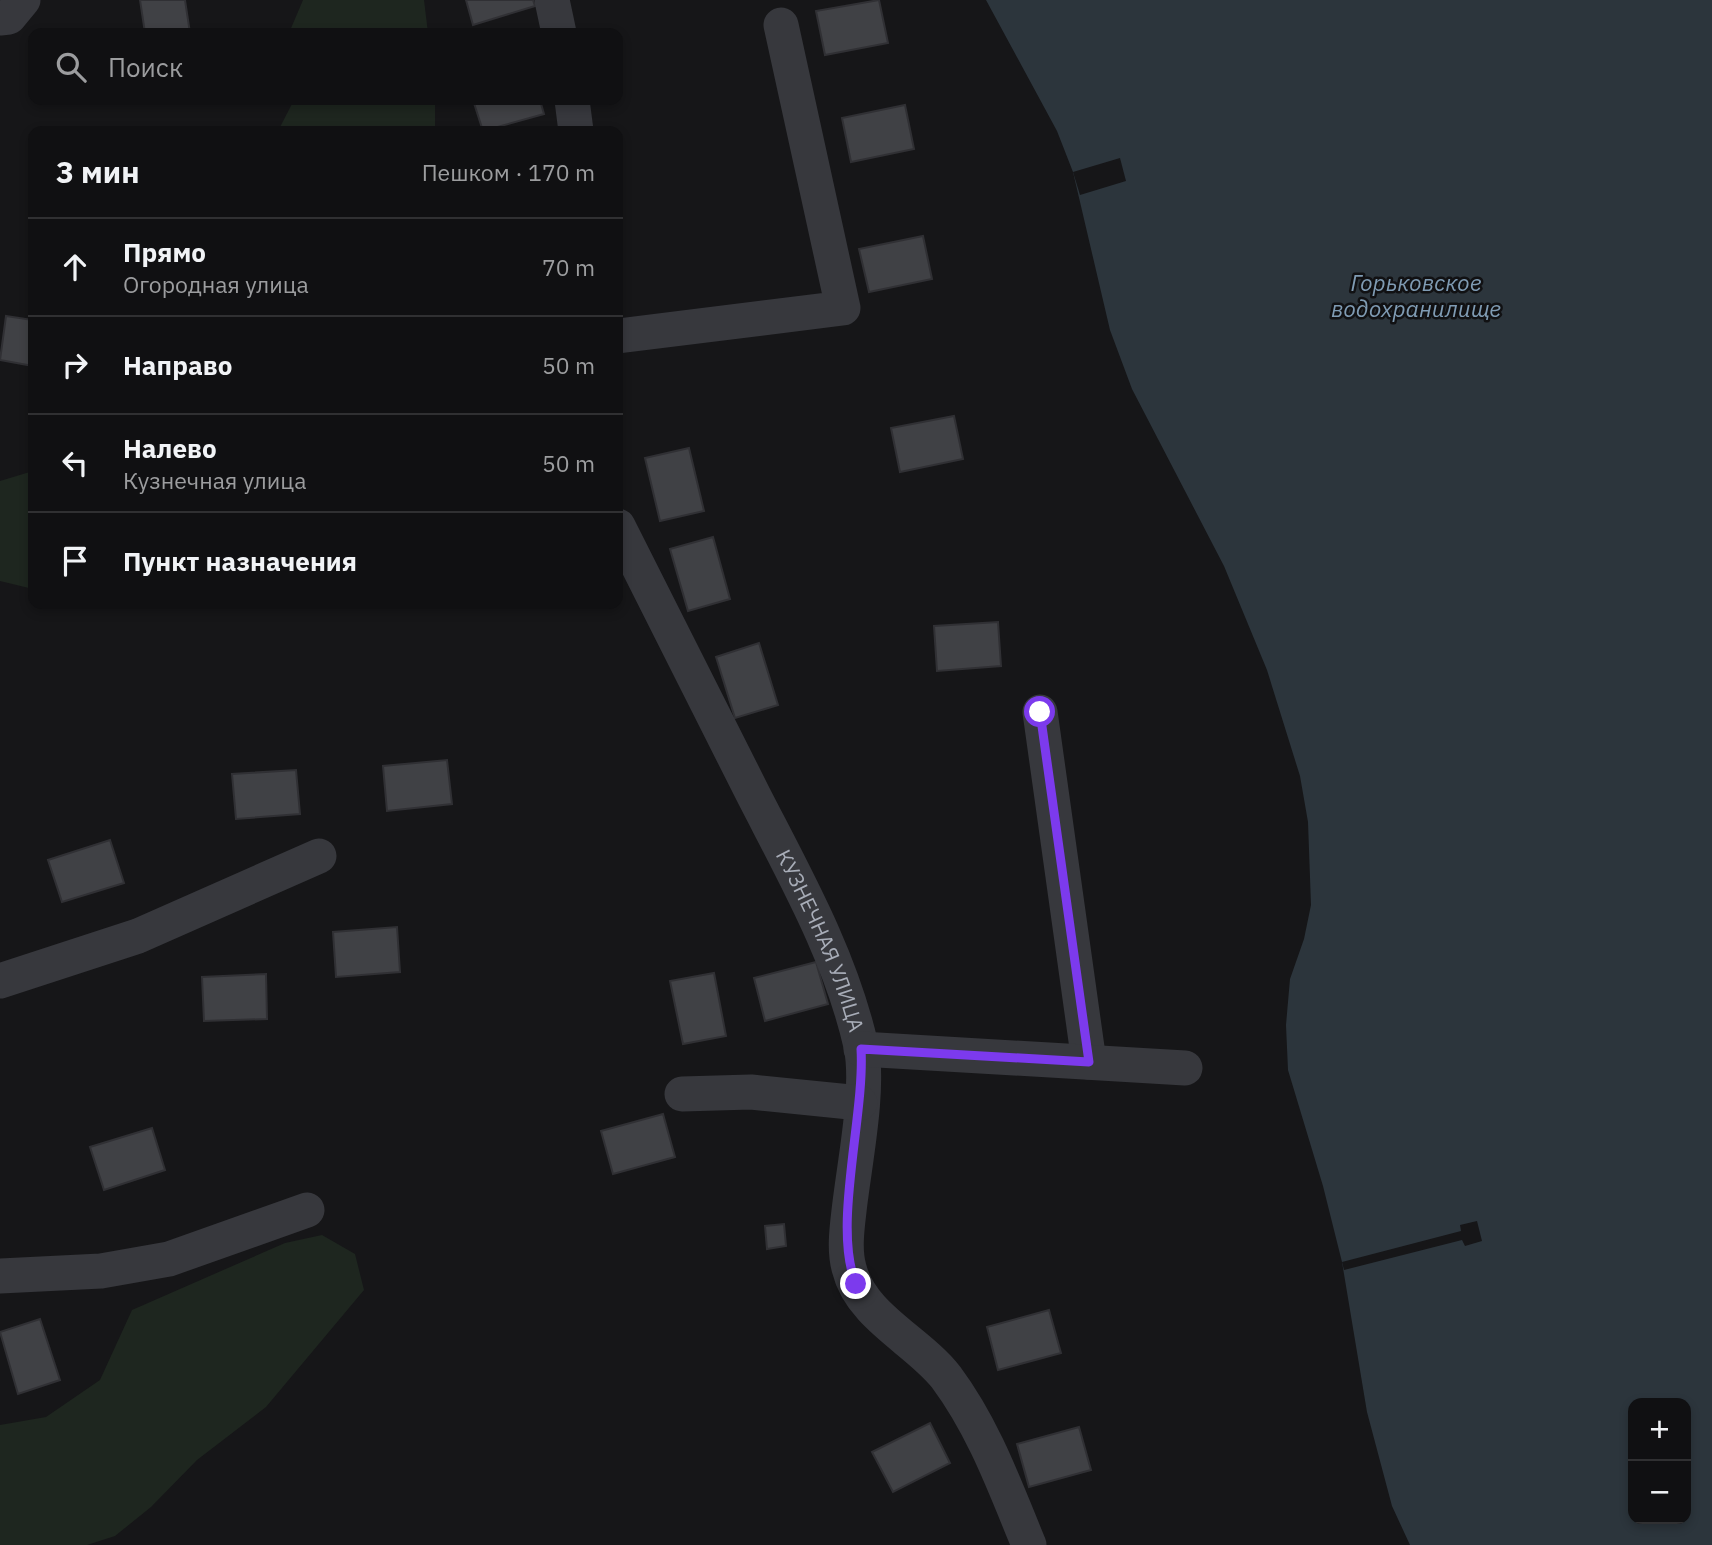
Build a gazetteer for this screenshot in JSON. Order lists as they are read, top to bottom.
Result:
{
  "streets": {
    "street": ["КУЗНЕЧНАЯ УЛИЦА"]
  },
  "water": ["Горьковское водохранилище"],
  "page": {
    "search": "Поиск",
    "heading": ["3 мин", "Пешком · 170 m"],
    "list": [
      ["Прямо", "Огородная улица", "70 m"],
      ["Направо", "50 m"],
      ["Налево", "Кузнечная улица", "50 m"],
      "Пункт назначения"
    ],
    "map_buttons": ["+", "−"]
  }
}
